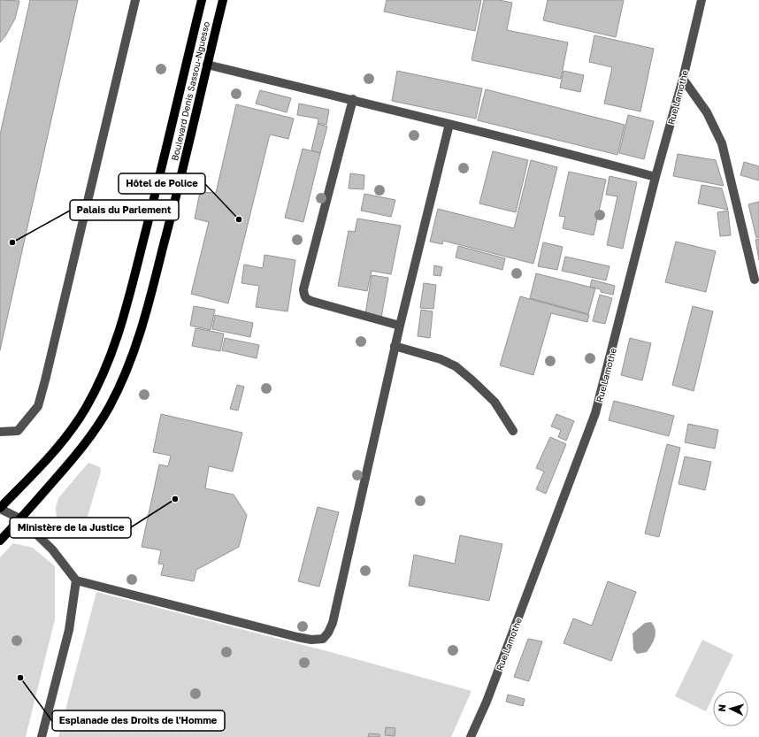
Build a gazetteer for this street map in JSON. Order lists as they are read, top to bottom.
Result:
{
  "streets": {
    "main road": ["Boulevard Denis Sassou-Nguesso"],
    "street": ["Rue Lamothe"]
  },
  "places": [
    "Hôtel de Police",
    "Palais du Parlement",
    "Ministère de la Justice",
    "Esplanade des Droits de l'Homme"
  ],
  "north": "left"
}
